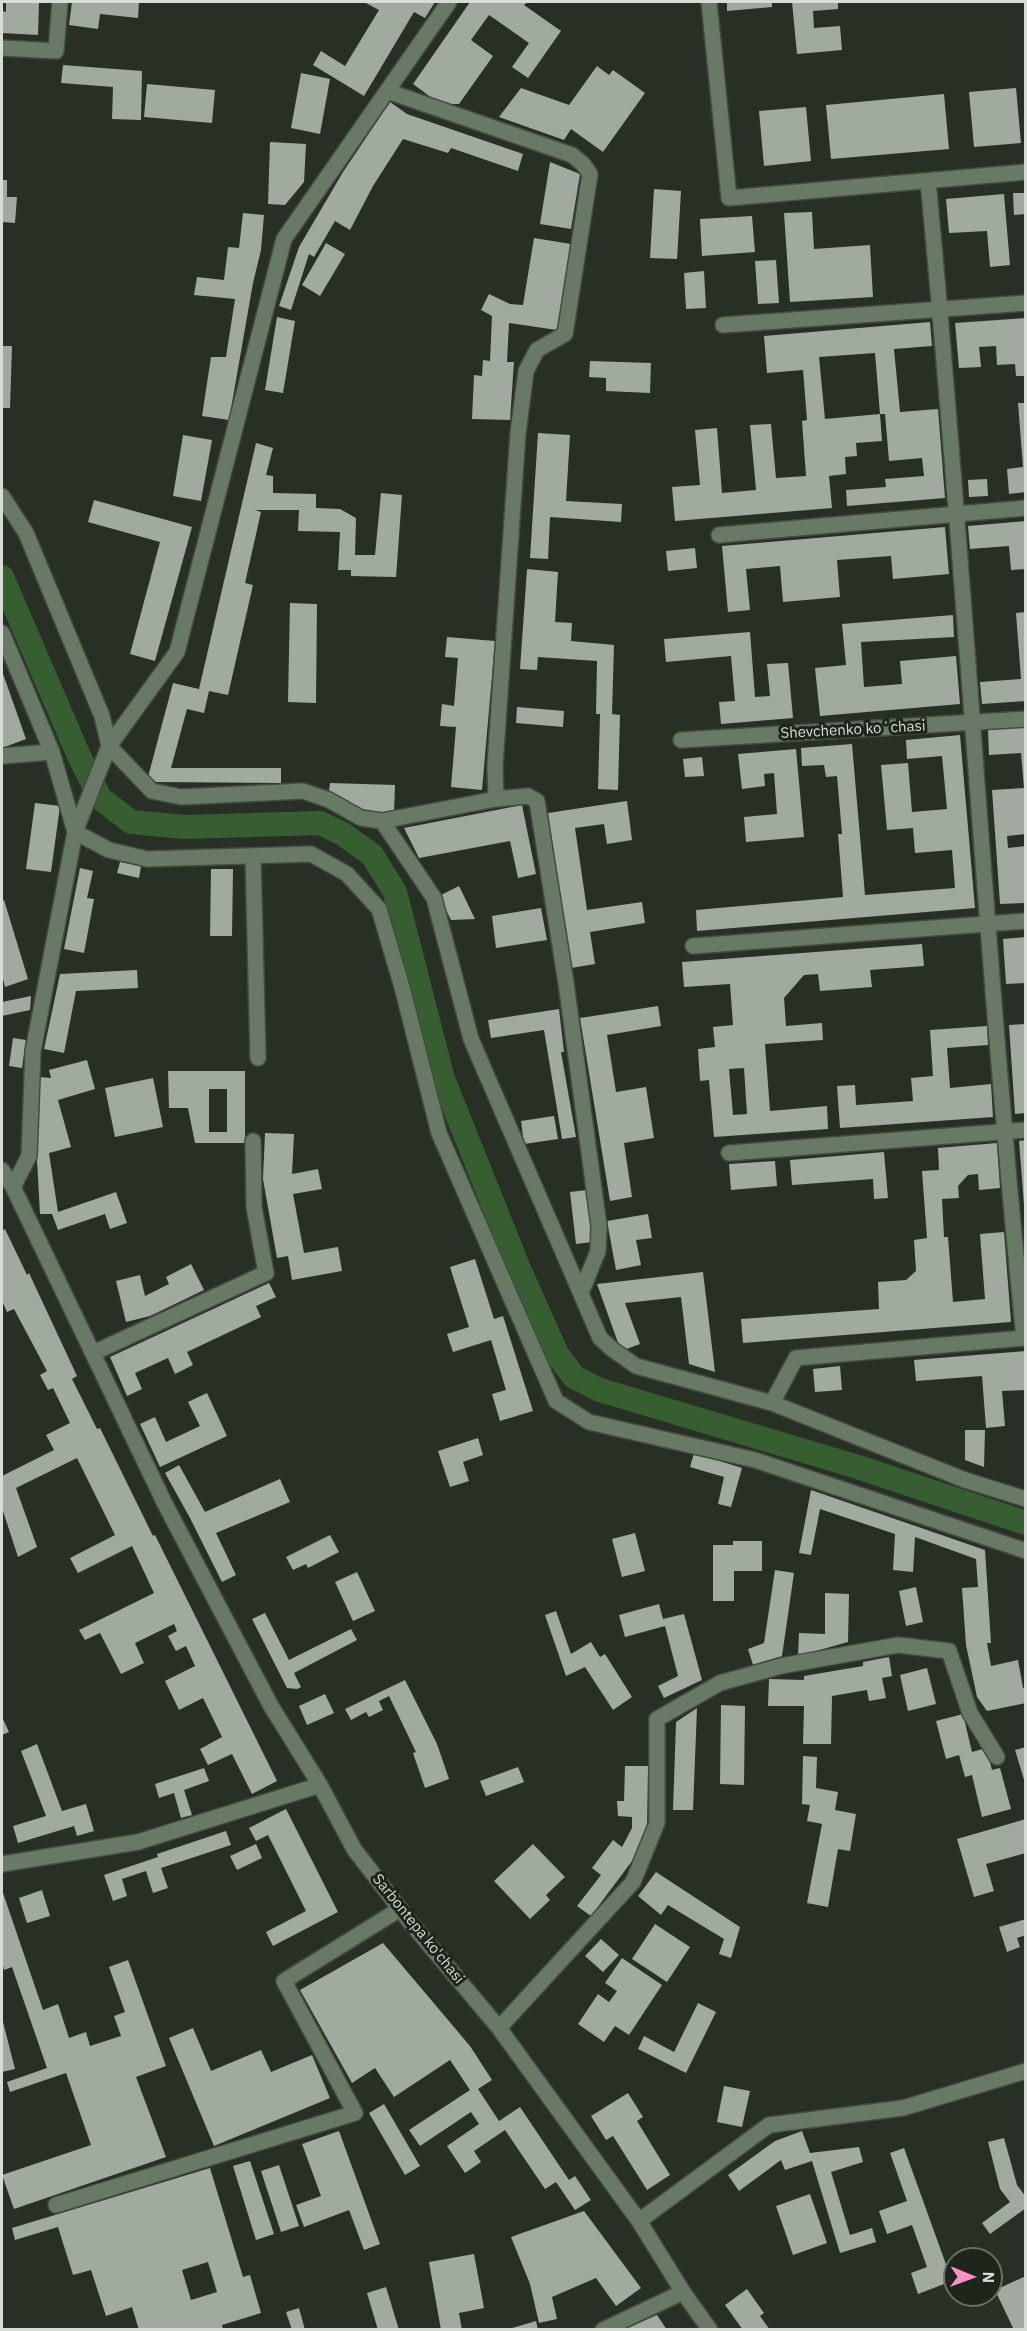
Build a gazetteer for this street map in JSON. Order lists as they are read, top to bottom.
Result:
{
  "streets": {
    "street": ["Shevchenko koʻchasi", "Sarbontepa ko'chasi"]
  },
  "north": "right"
}
